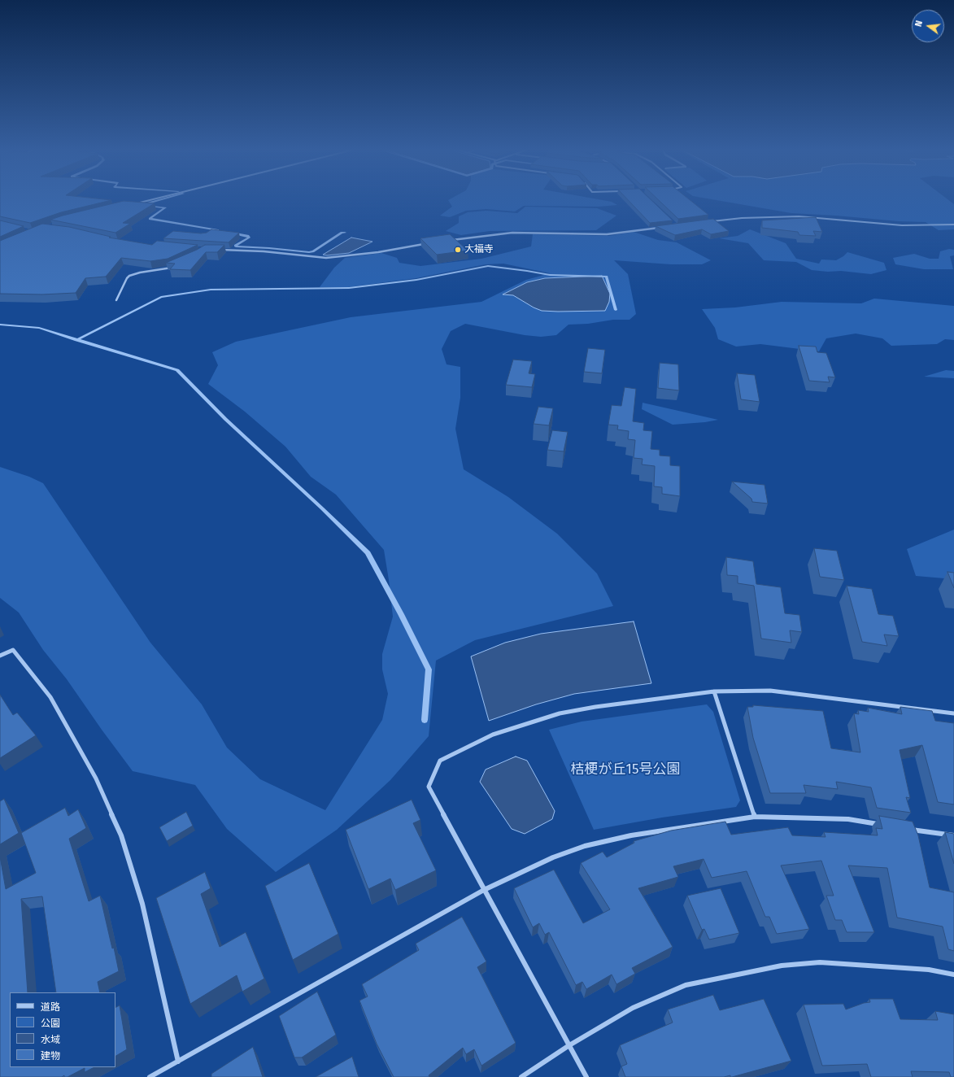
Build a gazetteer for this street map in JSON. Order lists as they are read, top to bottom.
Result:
{
  "parks": ["桔梗が丘15号公園"],
  "places": ["大福寺"],
  "legend": [
    "道路",
    "公園",
    "水域",
    "建物"
  ],
  "north": "left"
}
